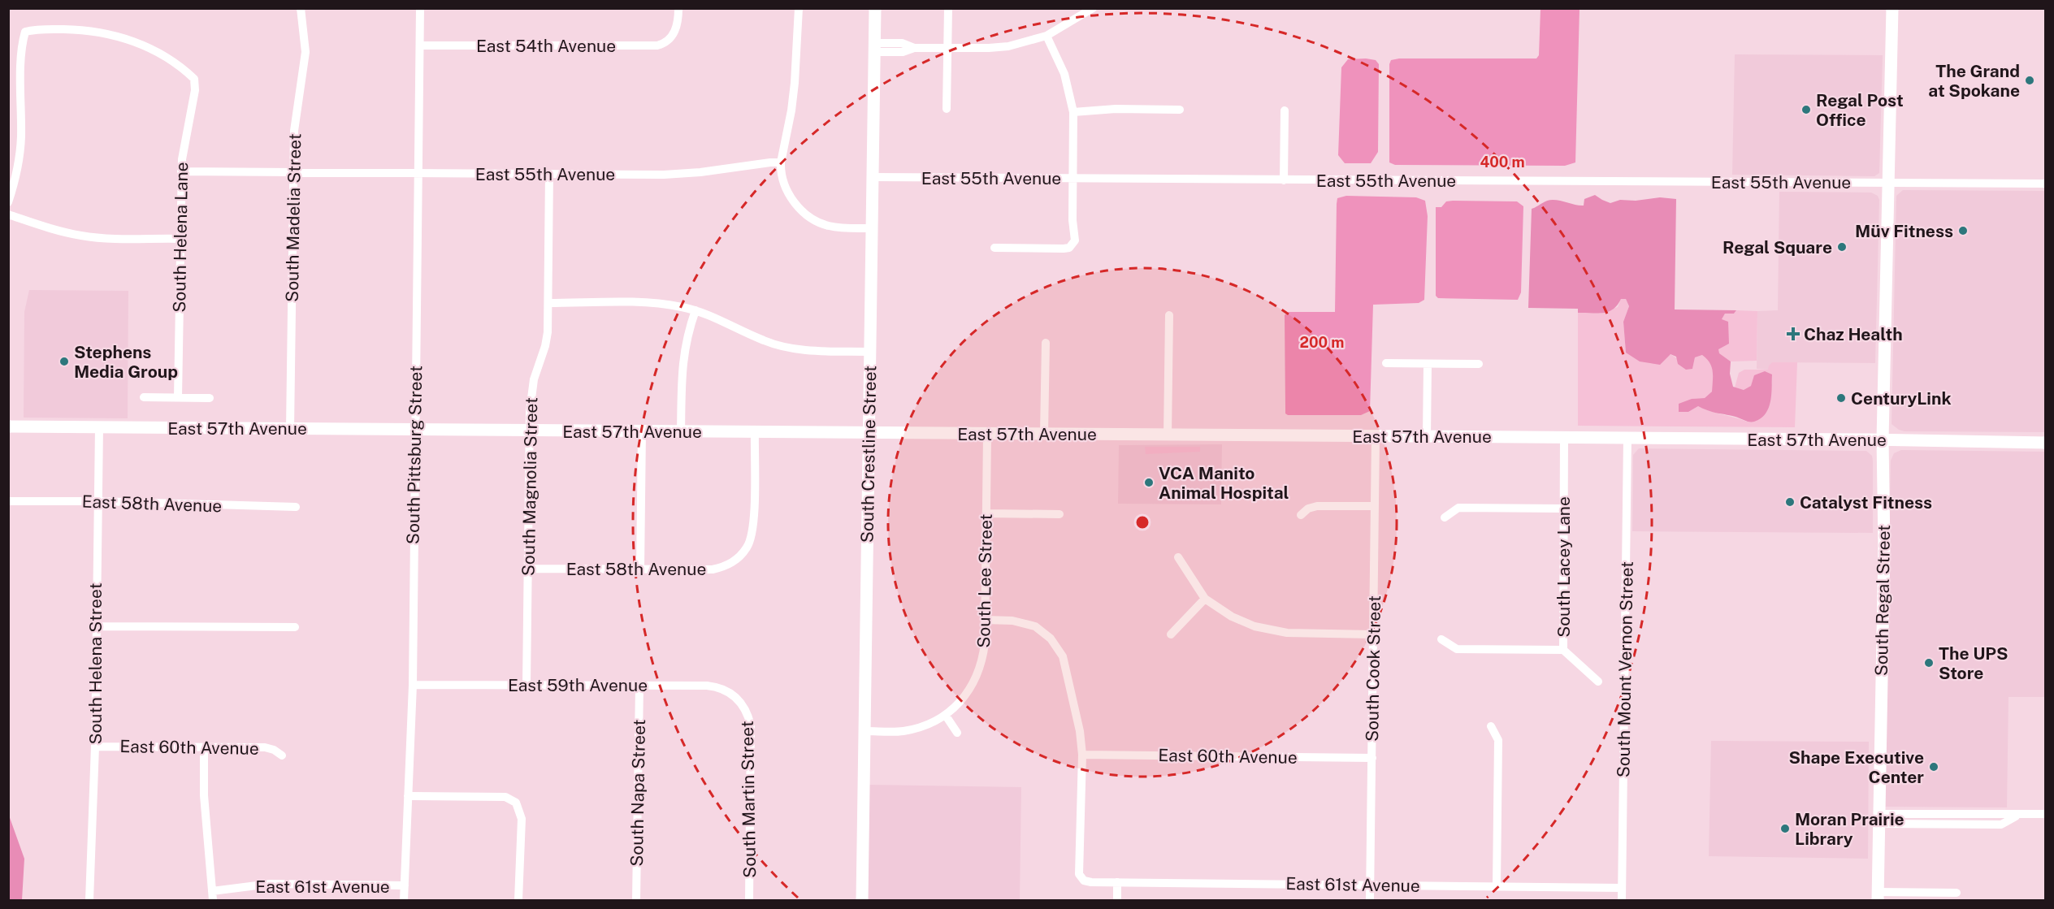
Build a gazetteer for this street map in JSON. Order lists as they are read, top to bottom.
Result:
{
  "streets": {
    "main road": ["East 57th Avenue", "South Crestline Street", "South Regal Street"],
    "street": [
      "East 54th Avenue",
      "East 55th Avenue",
      "South Madelia Street",
      "South Helena Lane",
      "South Pittsburg Street",
      "South Magnolia Street",
      "East 58th Avenue",
      "South Lacey Lane",
      "South Lee Street",
      "South Helena Street",
      "South Cook Street",
      "South Mount Vernon Street",
      "East 59th Avenue",
      "East 60th Avenue",
      "South Napa Street",
      "South Martin Street",
      "East 61st Avenue"
    ]
  },
  "crossings": [
    ["East 54th Avenue", "South Pittsburg Street"],
    ["East 55th Avenue", "South Madelia Street"],
    ["East 55th Avenue", "South Helena Lane"],
    ["East 55th Avenue", "South Crestline Street"],
    ["East 55th Avenue", "South Pittsburg Street"],
    ["East 55th Avenue", "South Magnolia Street"],
    ["East 55th Avenue", "South Regal Street"],
    ["South Madelia Street", "East 57th Avenue"],
    ["East 57th Avenue", "South Crestline Street"],
    ["East 57th Avenue", "South Pittsburg Street"],
    ["East 57th Avenue", "South Magnolia Street"],
    ["East 57th Avenue", "East 58th Avenue"],
    ["East 57th Avenue", "South Lacey Lane"],
    ["East 57th Avenue", "South Lee Street"],
    ["East 57th Avenue", "South Regal Street"],
    ["East 57th Avenue", "South Helena Street"],
    ["East 57th Avenue", "South Cook Street"],
    ["East 57th Avenue", "South Mount Vernon Street"],
    ["South Crestline Street", "South Lee Street"],
    ["South Pittsburg Street", "East 59th Avenue"],
    ["South Pittsburg Street", "East 61st Avenue"],
    ["South Magnolia Street", "East 58th Avenue"],
    ["South Magnolia Street", "East 59th Avenue"],
    ["East 58th Avenue", "South Helena Street"],
    ["South Helena Street", "East 60th Avenue"],
    ["South Cook Street", "East 60th Avenue"],
    ["South Cook Street", "East 61st Avenue"],
    ["South Mount Vernon Street", "East 61st Avenue"],
    ["East 59th Avenue", "South Napa Street"],
    ["East 59th Avenue", "South Martin Street"],
    ["East 60th Avenue", "East 61st Avenue"]
  ],
  "places": {
    "other": [
      "The Grand at Spokane",
      "Regal Post Office",
      "Müv Fitness",
      "Regal Square",
      "Stephens Media Group",
      "CenturyLink",
      "VCA Manito Animal Hospital",
      "Catalyst Fitness",
      "The UPS Store",
      "Shape Executive Center",
      "Moran Prairie Library"
    ],
    "health": ["Chaz Health"]
  },
  "rings": ["400 m", "200 m"]
}
